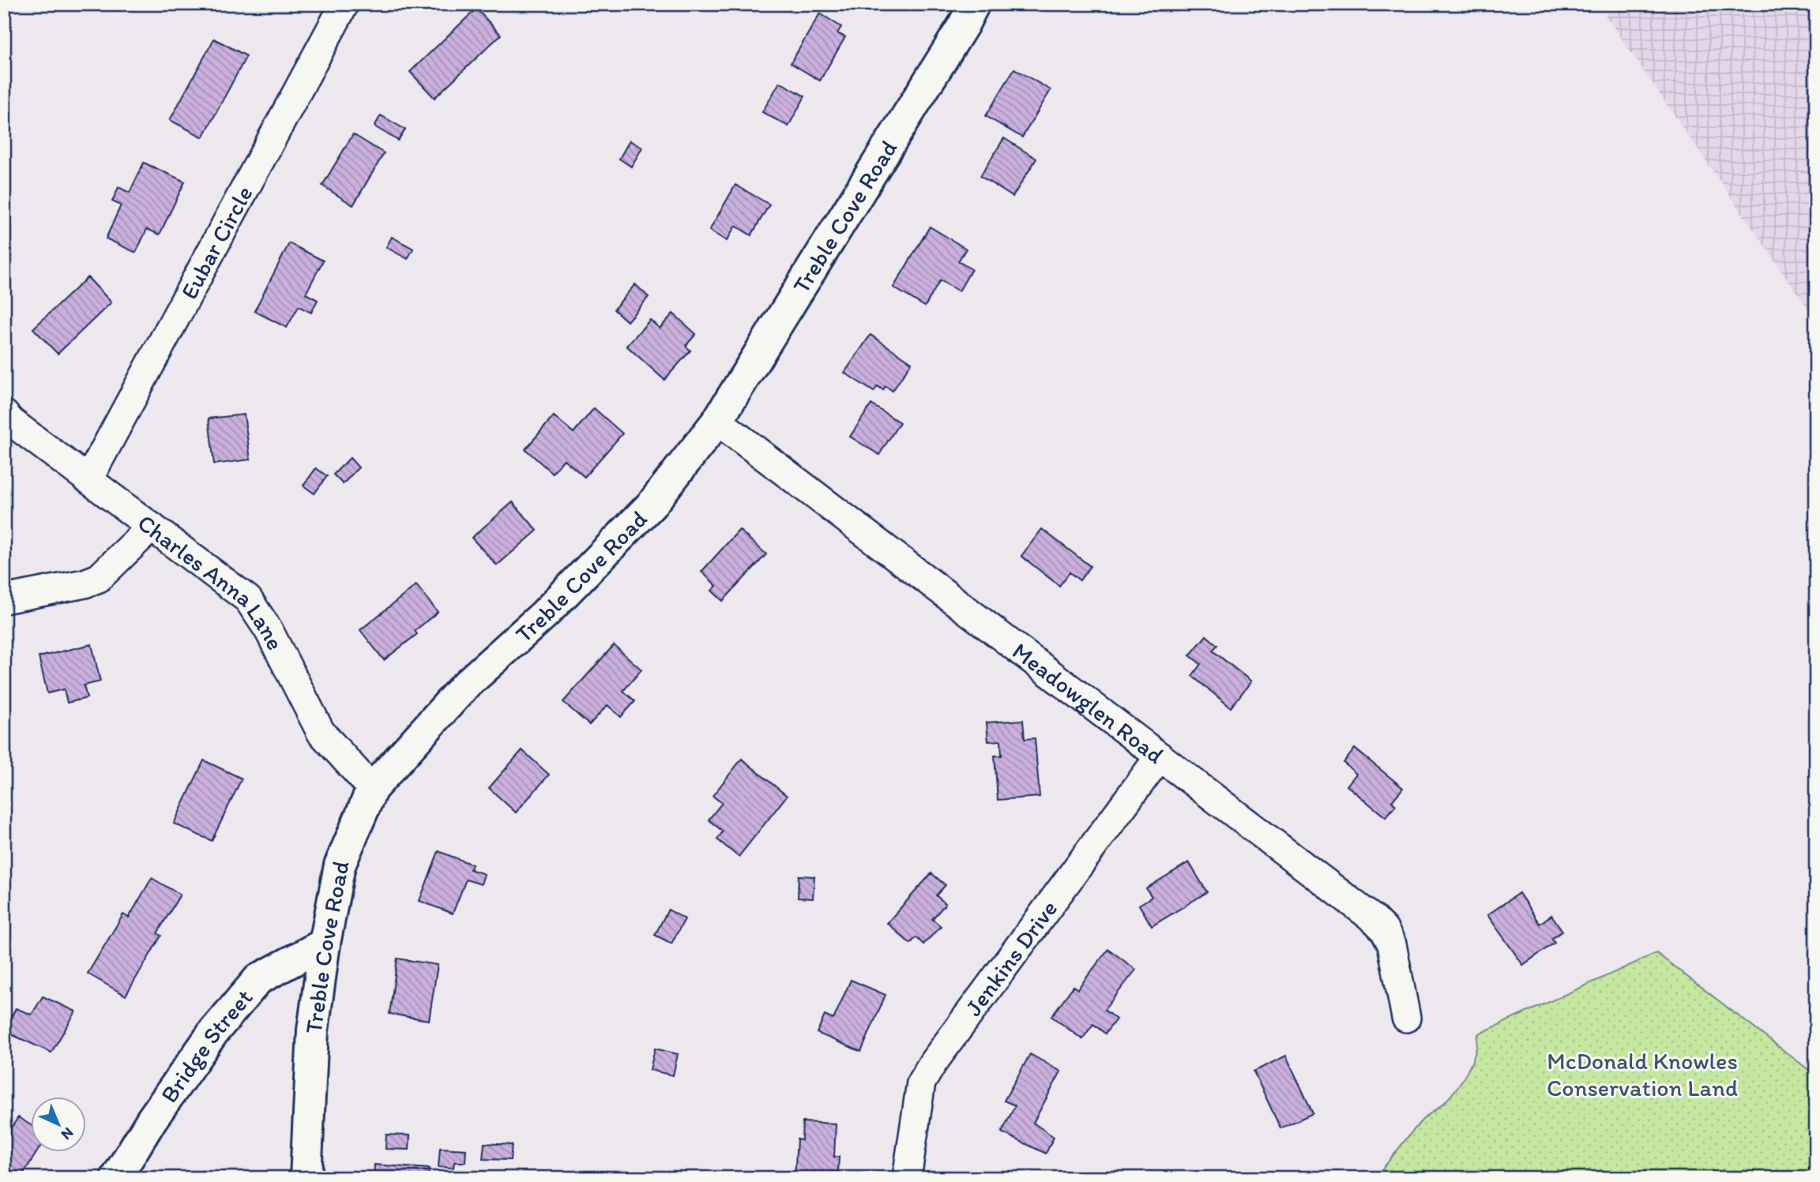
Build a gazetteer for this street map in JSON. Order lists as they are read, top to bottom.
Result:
{
  "streets": {
    "main road": ["Treble Cove Road", "Bridge Street"],
    "street": [
      "Eubar Circle",
      "Charles Anna Lane",
      "Meadowglen Road",
      "Jenkins Drive"
    ]
  },
  "crossings": [
    ["Treble Cove Road", "Charles Anna Lane"],
    ["Treble Cove Road", "Meadowglen Road"],
    ["Treble Cove Road", "Bridge Street"],
    ["Eubar Circle", "Charles Anna Lane"],
    ["Meadowglen Road", "Jenkins Drive"]
  ],
  "parks": ["McDonald Knowles Conservation Land"],
  "north": "bottom right"
}
